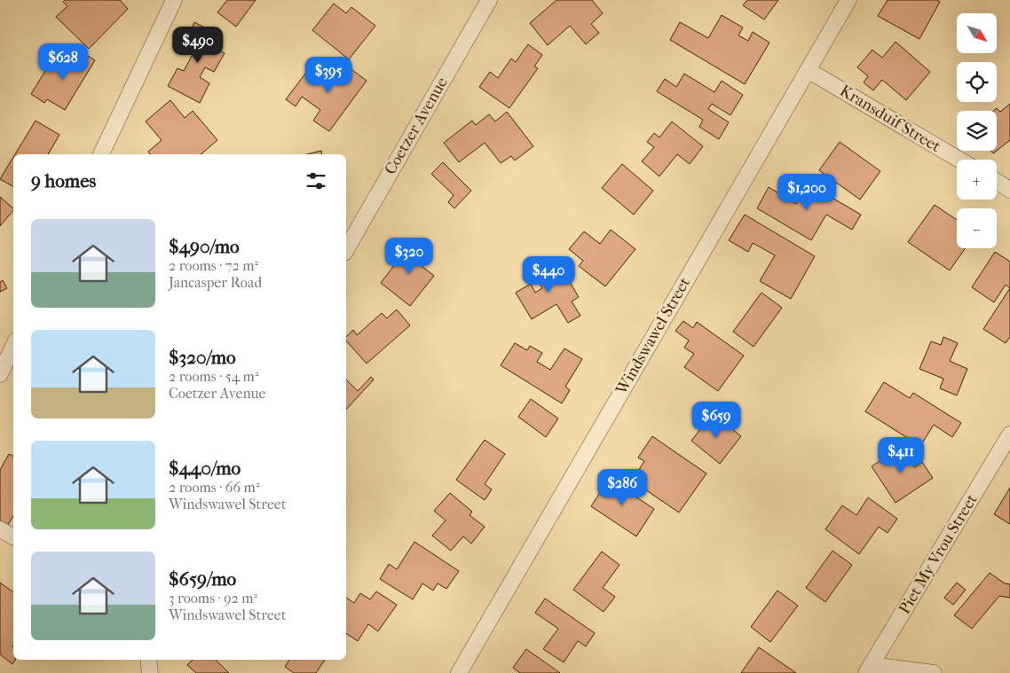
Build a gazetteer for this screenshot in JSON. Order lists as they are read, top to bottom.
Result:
{
  "streets": {
    "street": [
      "Kransduif Street",
      "Coetzer Avenue",
      "Windswawel Street",
      "Piet My Vrou Street"
    ]
  },
  "crossings": [
    ["Kransduif Street", "Windswawel Street"]
  ],
  "north": "bottom right",
  "page": {
    "map_buttons": ["+", "−"],
    "price": [
      "$490",
      "$628",
      "$395",
      "$1,200",
      "$320",
      "$440",
      "$659",
      "$411",
      "$286"
    ],
    "heading": "9 homes",
    "list": [
      {
        "name": "$490/mo",
        "note": "2 rooms · 72 m² · Jancasper Road"
      },
      {
        "name": "$320/mo",
        "note": "2 rooms · 54 m² · Coetzer Avenue"
      },
      {
        "name": "$440/mo",
        "note": "2 rooms · 66 m² · Windswawel Street"
      },
      {
        "name": "$659/mo",
        "note": "3 rooms · 92 m² · Windswawel Street"
      }
    ]
  }
}
